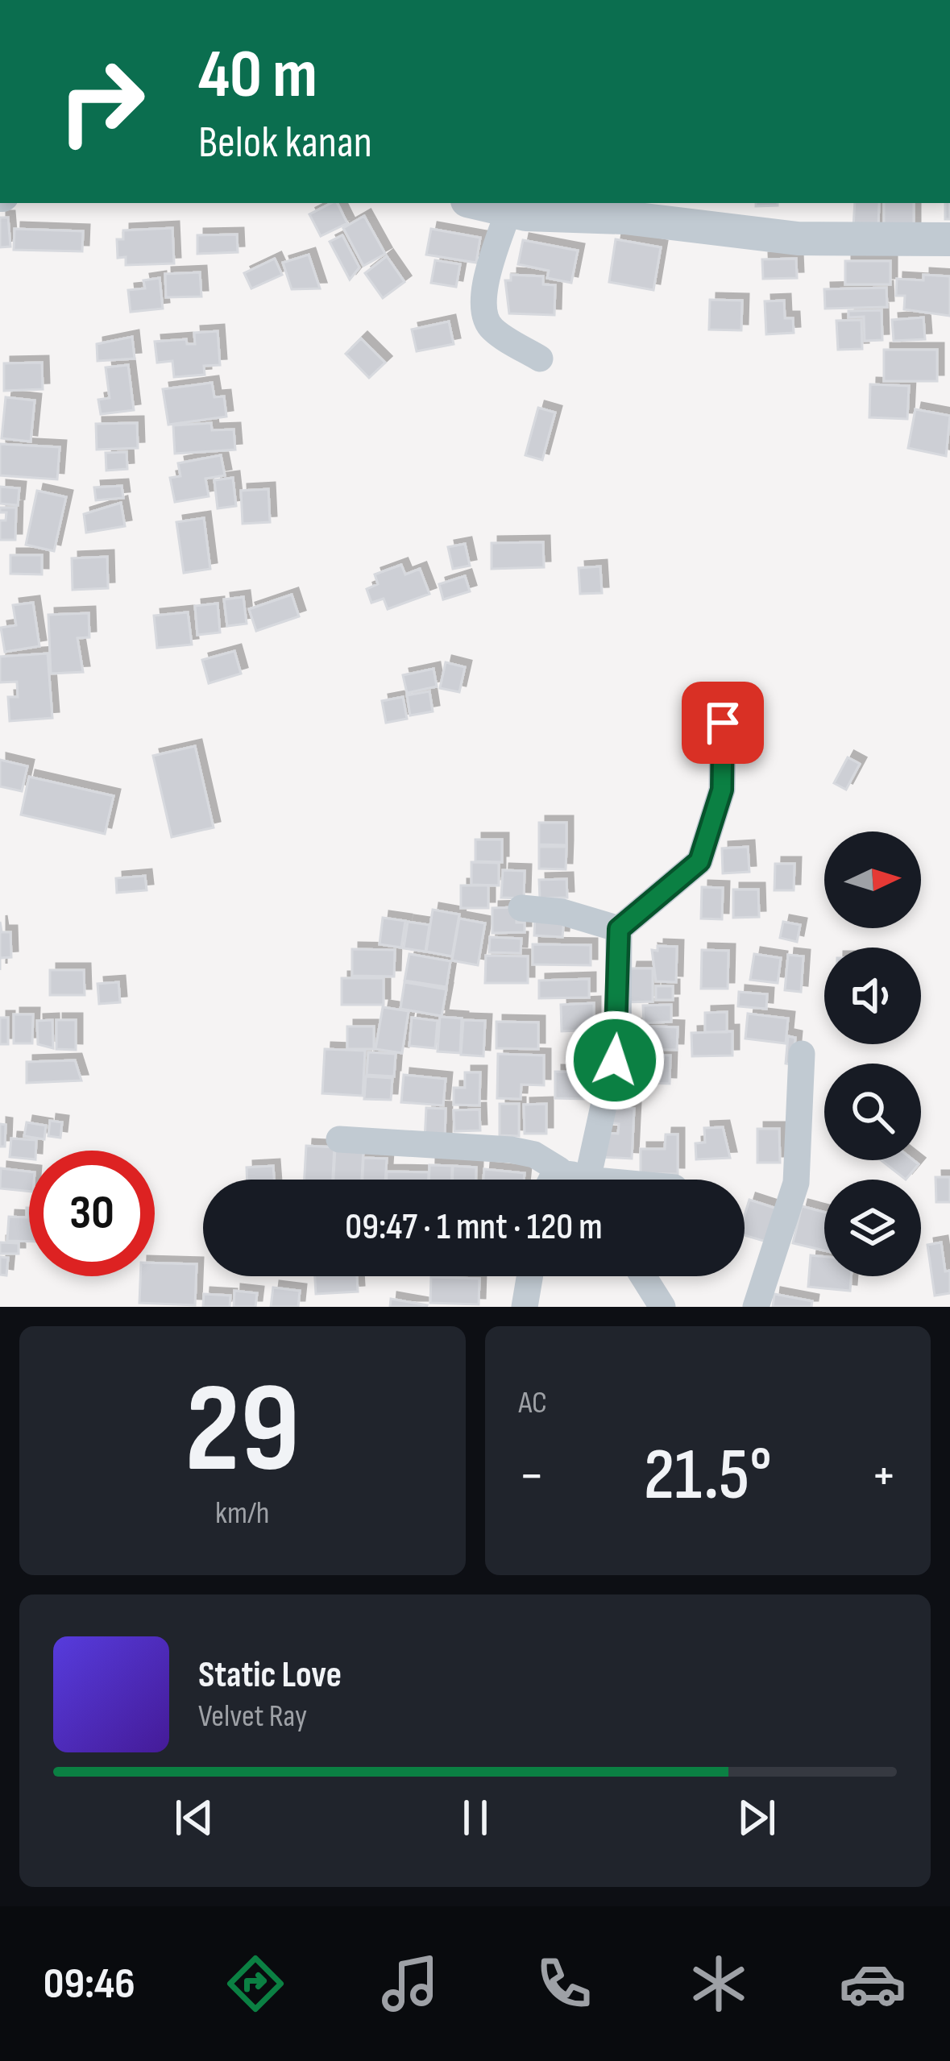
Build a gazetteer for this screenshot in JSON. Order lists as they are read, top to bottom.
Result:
{
  "north": "right",
  "page": {
    "turn": ["40 m", "Belok kanan"],
    "limit": "30",
    "trip": "09:47 · 1 mnt · 120 m",
    "tile": [
      ["29", "km/h"],
      "AC"
    ],
    "heat": ["−", "21.5°", "+"],
    "song": ["Static Love", "Velvet Ray"],
    "tabs": "09:46"
  }
}
